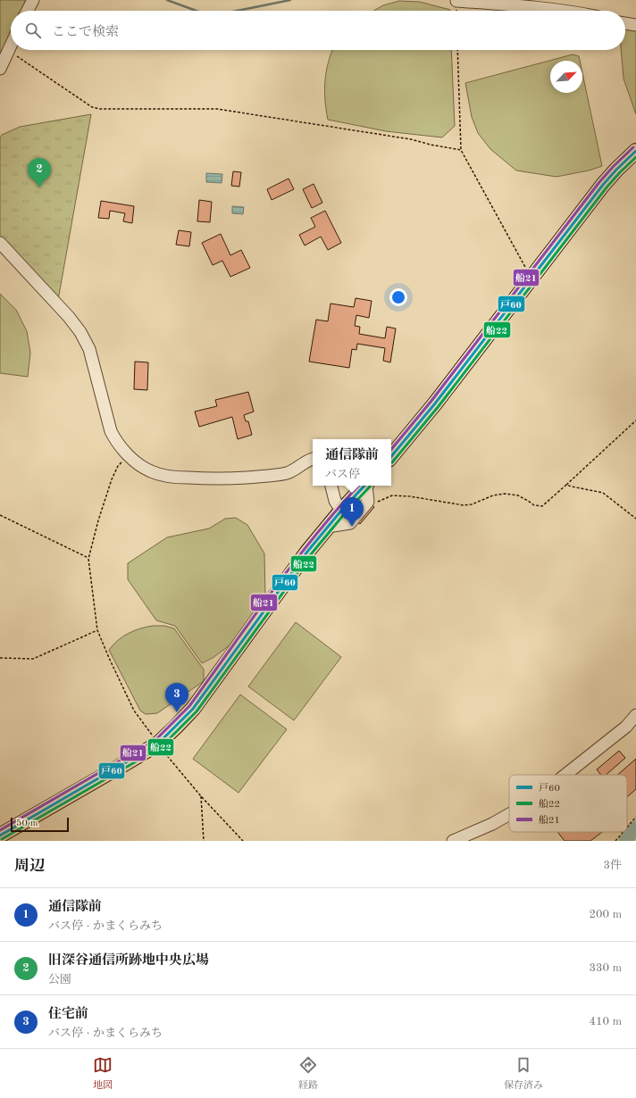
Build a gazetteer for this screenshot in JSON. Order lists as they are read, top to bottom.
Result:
{
  "lines": ["transit line 船21", "transit line 戸60", "transit line 船22"],
  "legend": ["戸60", "船22", "船21"],
  "scale_bar": "50 m",
  "north": "top right",
  "page": {
    "search": "ここで検索",
    "pins": ["2", "1", "3"],
    "popup": ["通信隊前", "バス停"],
    "scale": "50 m",
    "heading": ["周辺", "3件"],
    "list": [
      {
        "mark": "1",
        "name": "通信隊前",
        "note": "バス停 · かまくらみち",
        "value": "200 m"
      },
      {
        "mark": "2",
        "name": "旧深谷通信所跡地中央広場",
        "note": "公園",
        "value": "330 m"
      },
      {
        "mark": "3",
        "name": "住宅前",
        "note": "バス停 · かまくらみち",
        "value": "410 m"
      }
    ],
    "nav": ["地図", "経路", "保存済み"]
  }
}
